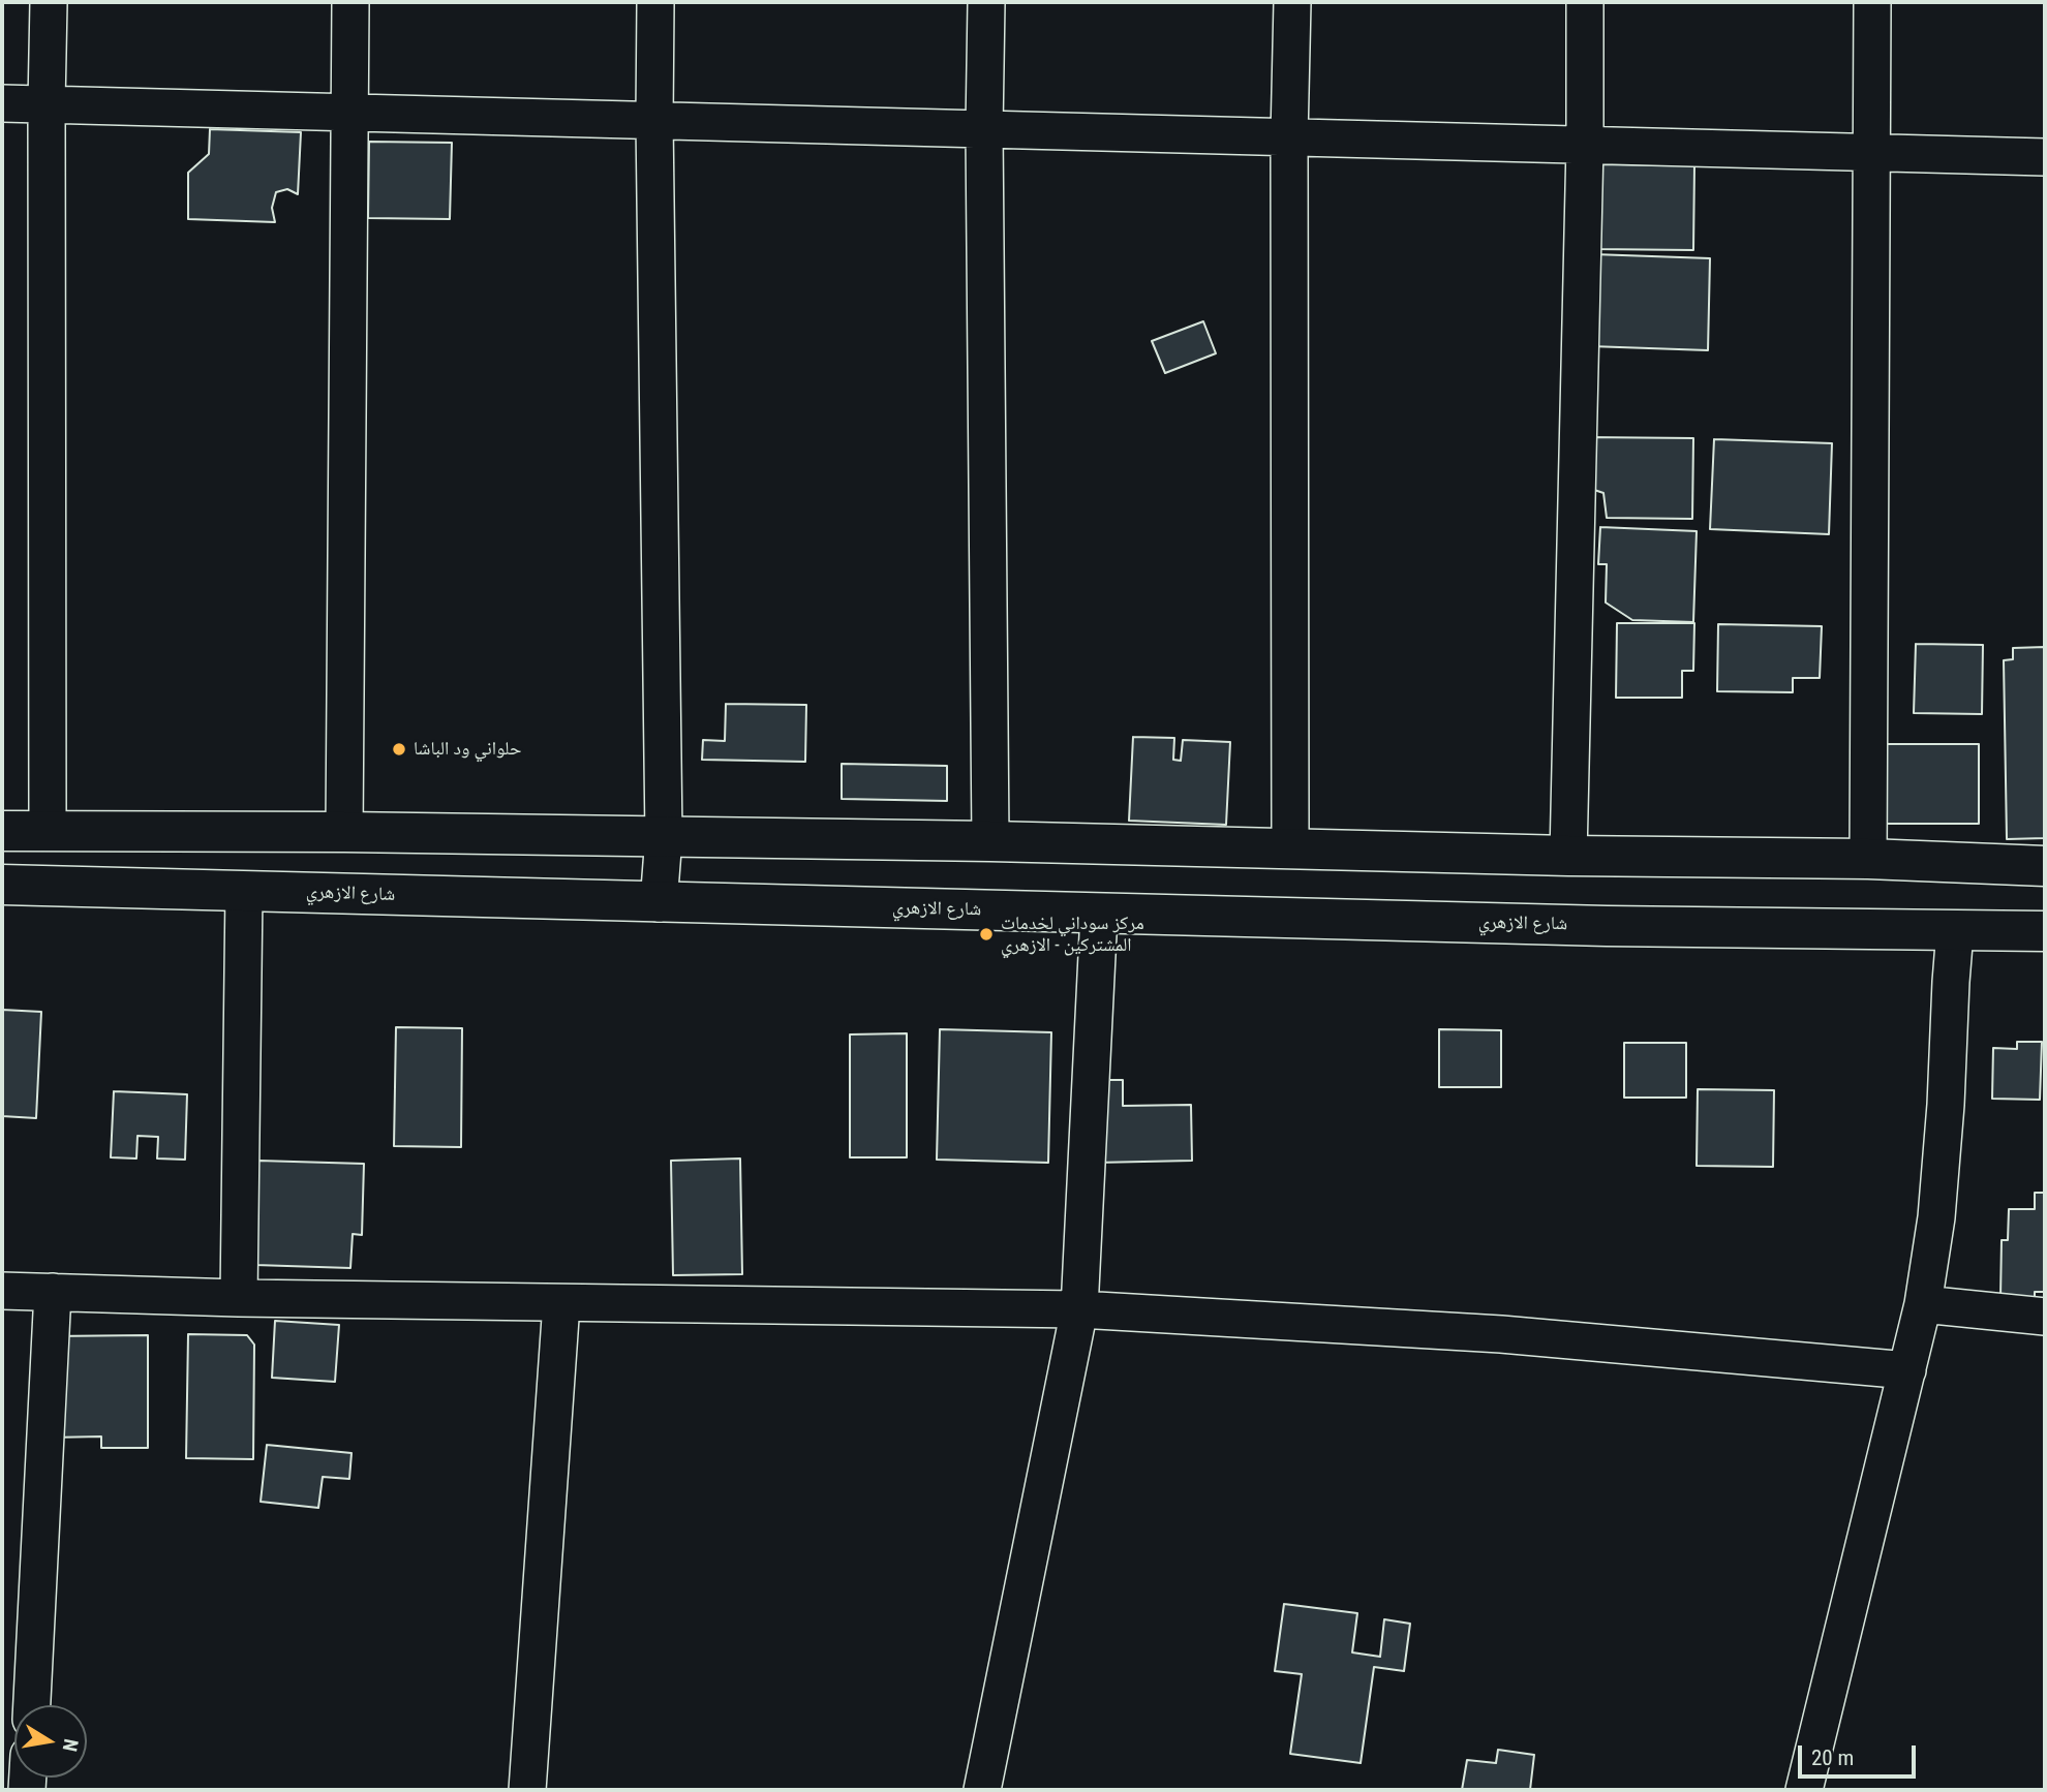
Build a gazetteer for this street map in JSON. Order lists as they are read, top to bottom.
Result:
{
  "streets": {
    "street": ["شارع الازهري"]
  },
  "places": ["حلواني ود الباشا", "مركز سوداني لخدمات المشتركين - الازهري"],
  "scale_bar": "20 m",
  "north": "right"
}
